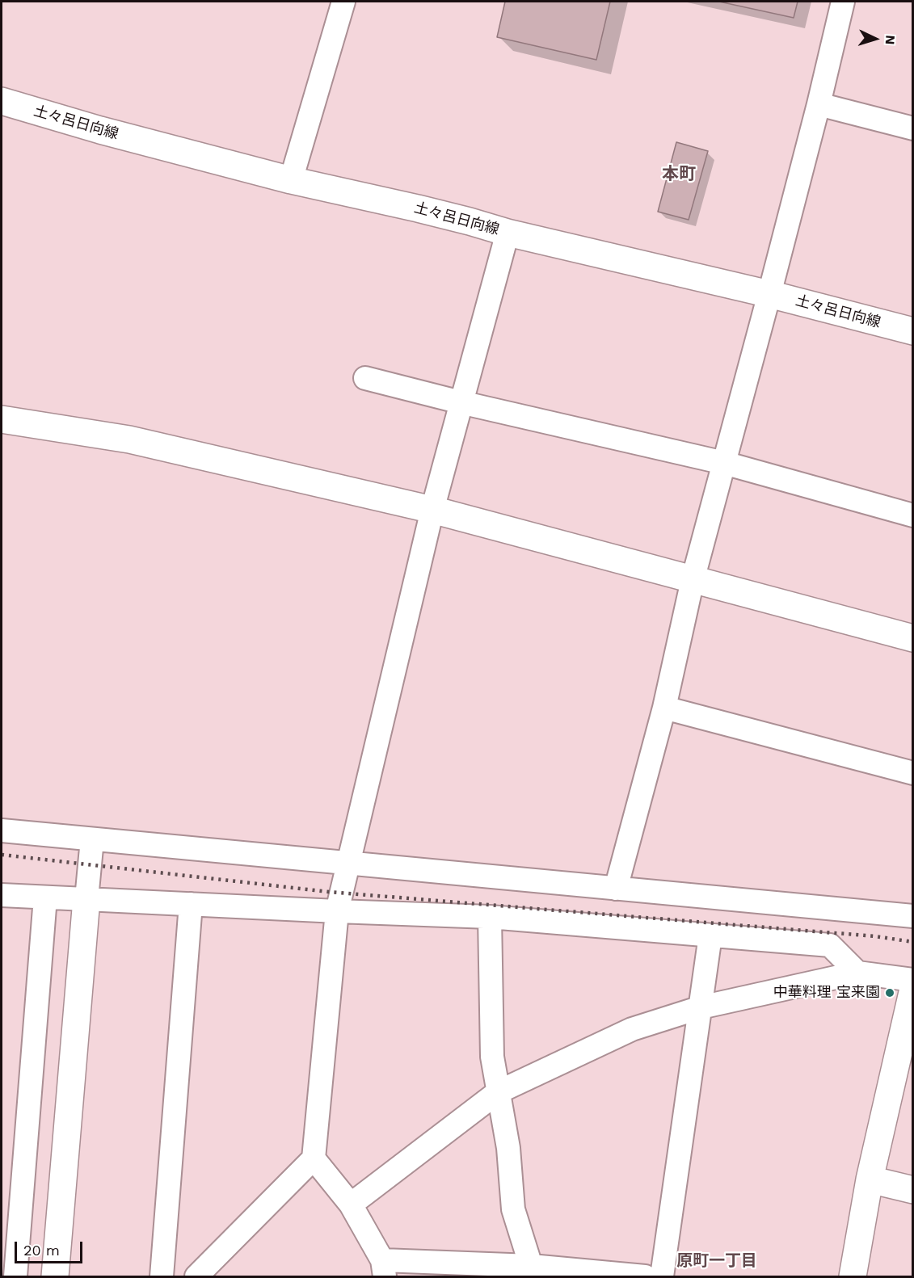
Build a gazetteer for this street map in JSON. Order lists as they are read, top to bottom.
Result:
{
  "streets": {
    "street": ["土々呂日向線"]
  },
  "districts": ["本町", "原町一丁目"],
  "places": ["中華料理 宝来園"],
  "scale_bar": "20 m",
  "north": "right"
}
